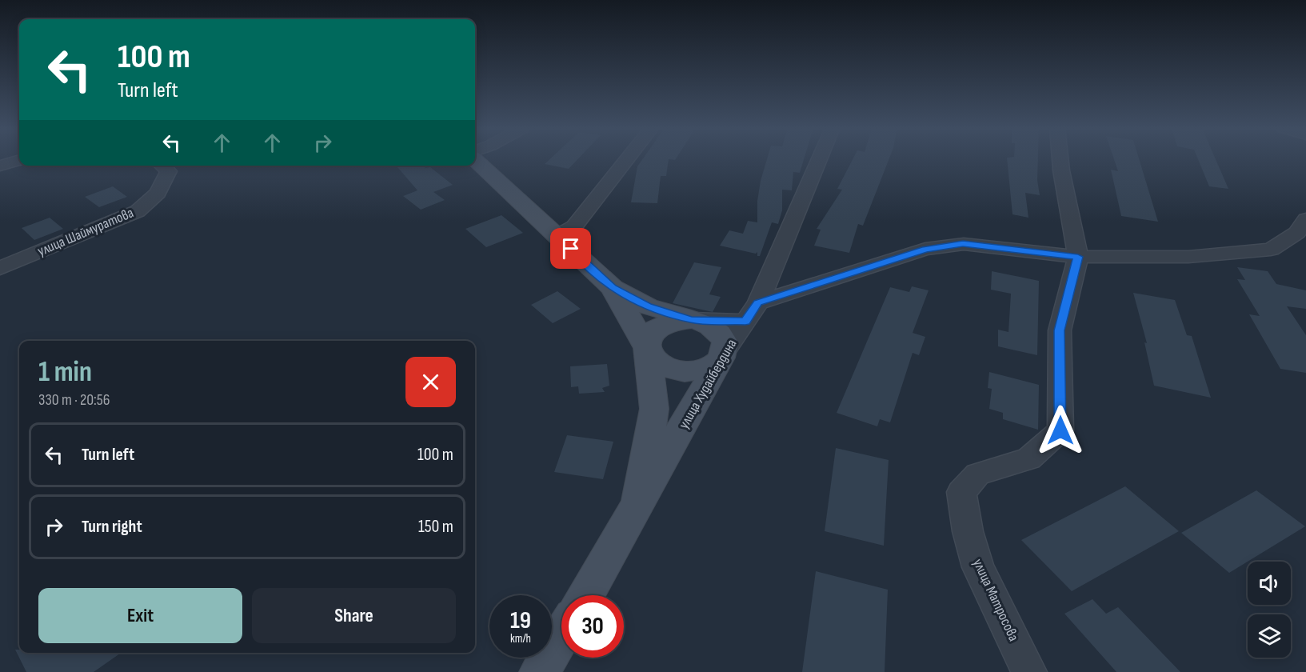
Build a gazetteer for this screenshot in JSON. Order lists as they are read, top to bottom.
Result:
{
  "streets": {
    "street": ["улица Шаймуратова", "улица Худайбердина", "улица Матросова"]
  },
  "page": {
    "turn": ["100 m", "Turn left"],
    "heading": ["1 min", "330 m · 20:56"],
    "list": [
      {
        "name": "Turn left",
        "value": "100 m"
      },
      {
        "name": "Turn right",
        "value": "150 m"
      }
    ],
    "buttons": ["Exit", "Share"],
    "speed": "19 km/h",
    "limit": "30"
  }
}
